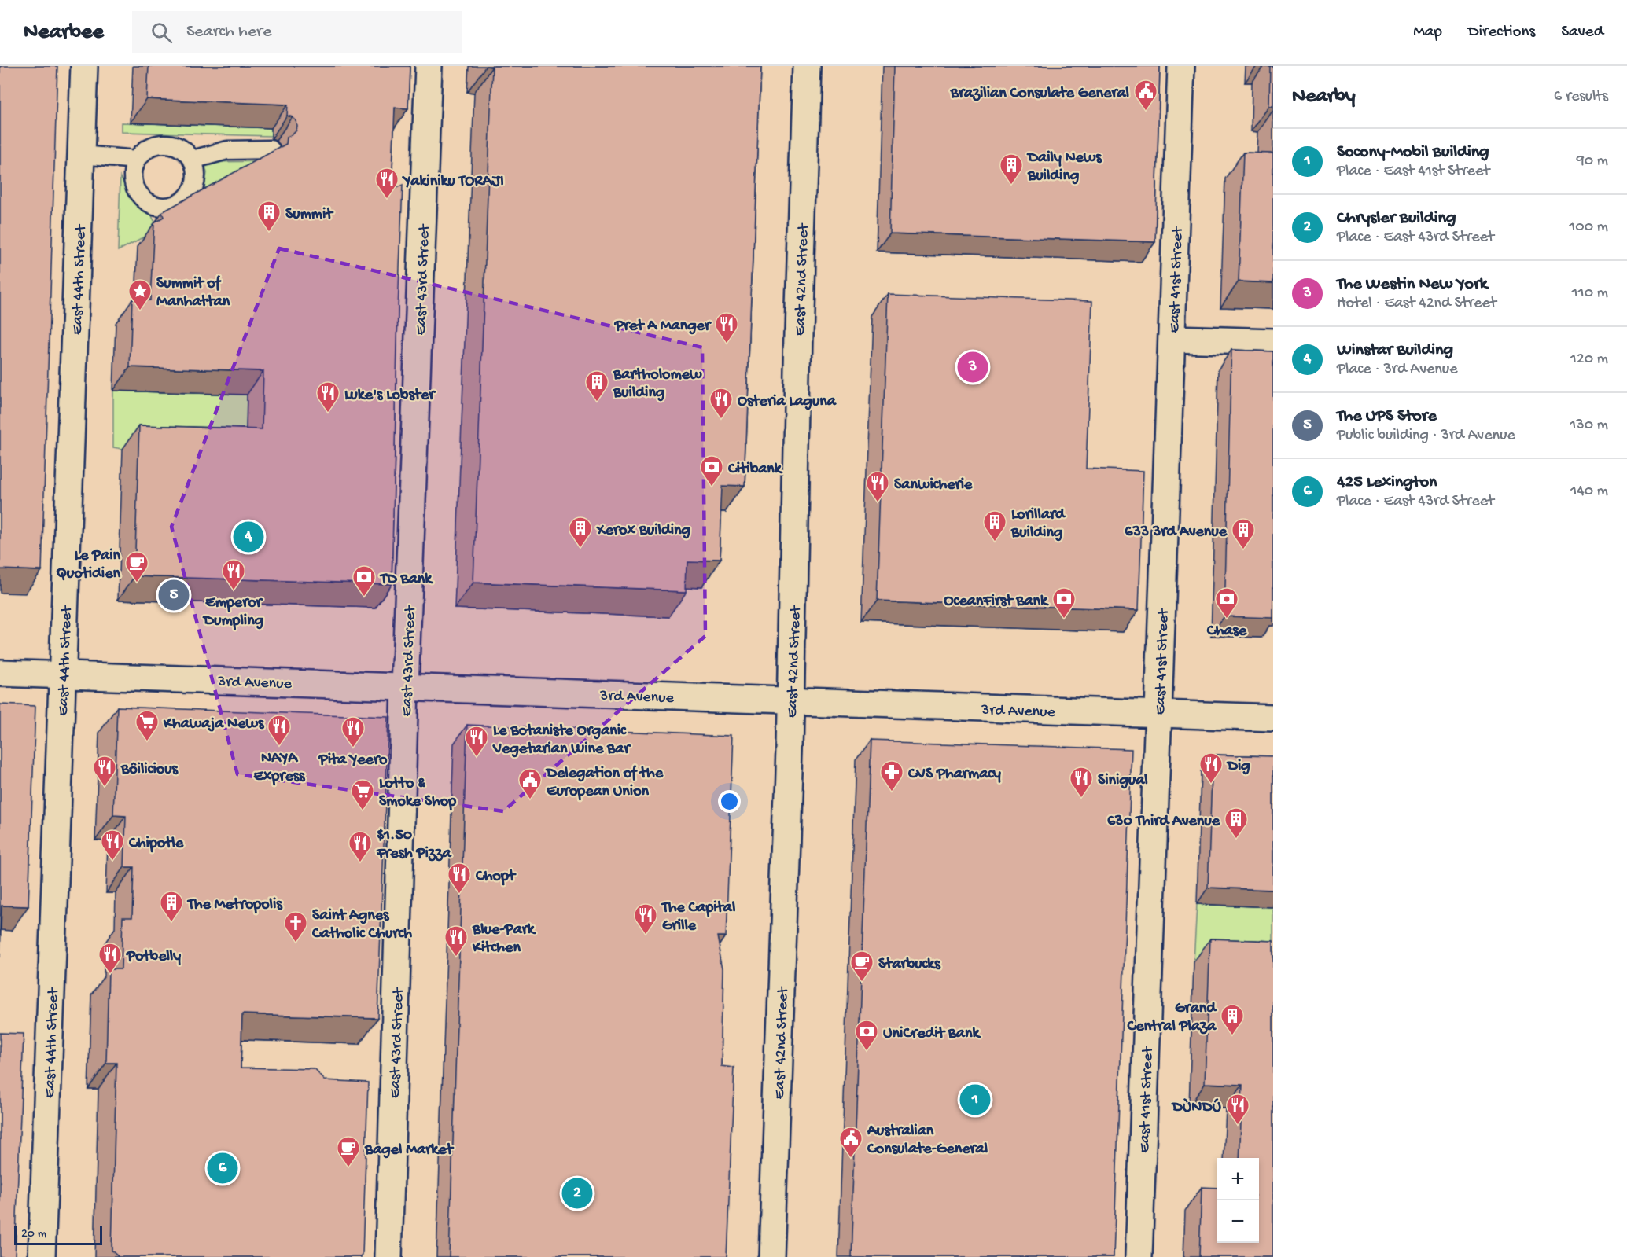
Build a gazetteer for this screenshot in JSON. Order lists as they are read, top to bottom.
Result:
{
  "streets": {
    "street": [
      "East 44th Street",
      "East 43rd Street",
      "East 42nd Street",
      "East 41st Street",
      "3rd Avenue"
    ]
  },
  "crossings": [
    ["East 44th Street", "3rd Avenue"],
    ["East 43rd Street", "3rd Avenue"],
    ["East 42nd Street", "3rd Avenue"],
    ["East 41st Street", "3rd Avenue"]
  ],
  "places": {
    "public building": ["Brazilian Consulate General", "Delegation of the European Union", "Australian Consulate-General"],
    "building": [
      "Daily News Building",
      "Summit",
      "Bartholomew Building",
      "Lorillard Building",
      "Xerox Building",
      "633 3rd Avenue",
      "630 Third Avenue",
      "The Metropolis",
      "Grand Central Plaza"
    ],
    "restaurant": [
      "Yakiniku TORAJI",
      "Pret A Manger",
      "Luke's Lobster",
      "Osteria Laguna",
      "Sanwicherie",
      "Emperor Dumpling",
      "NAYA Express",
      "Pita Yeero",
      "Le Botaniste Organic Vegetarian Wine Bar",
      "Dig",
      "Bôilicious",
      "Sinigual",
      "Chipotle",
      "$1.50 Fresh Pizza",
      "Chopt",
      "The Capital Grille",
      "Blue-Park Kitchen",
      "Potbelly",
      "DÙNDÚ"
    ],
    "place": ["Summit of Manhattan"],
    "bank": [
      "Citibank",
      "TD Bank",
      "OceanFirst Bank",
      "Chase",
      "UniCredit Bank"
    ],
    "cafe": ["Le Pain Quotidien", "Starbucks", "Bagel Market"],
    "supermarket": ["Khawaja News", "Lotto & Smoke Shop"],
    "pharmacy": ["CVS Pharmacy"],
    "church": ["Saint Agnes Catholic Church"]
  },
  "scale_bar": "20 m",
  "page": {
    "header": "Nearbee",
    "search": "Search here",
    "nav": ["Map", "Directions", "Saved"],
    "heading": ["Nearby", "6 results"],
    "list": [
      {
        "mark": "1",
        "name": "Socony-Mobil Building",
        "note": "Place · East 41st Street",
        "value": "90 m"
      },
      {
        "mark": "2",
        "name": "Chrysler Building",
        "note": "Place · East 43rd Street",
        "value": "100 m"
      },
      {
        "mark": "3",
        "name": "The Westin New York",
        "note": "Hotel · East 42nd Street",
        "value": "110 m"
      },
      {
        "mark": "4",
        "name": "Winstar Building",
        "note": "Place · 3rd Avenue",
        "value": "120 m"
      },
      {
        "mark": "5",
        "name": "The UPS Store",
        "note": "Public building · 3rd Avenue",
        "value": "130 m"
      },
      {
        "mark": "6",
        "name": "425 Lexington",
        "note": "Place · East 43rd Street",
        "value": "140 m"
      }
    ],
    "pins": [
      "3",
      "4",
      "5",
      "1",
      "6",
      "2"
    ],
    "map_buttons": ["+", "−"],
    "scale": "20 m"
  }
}
